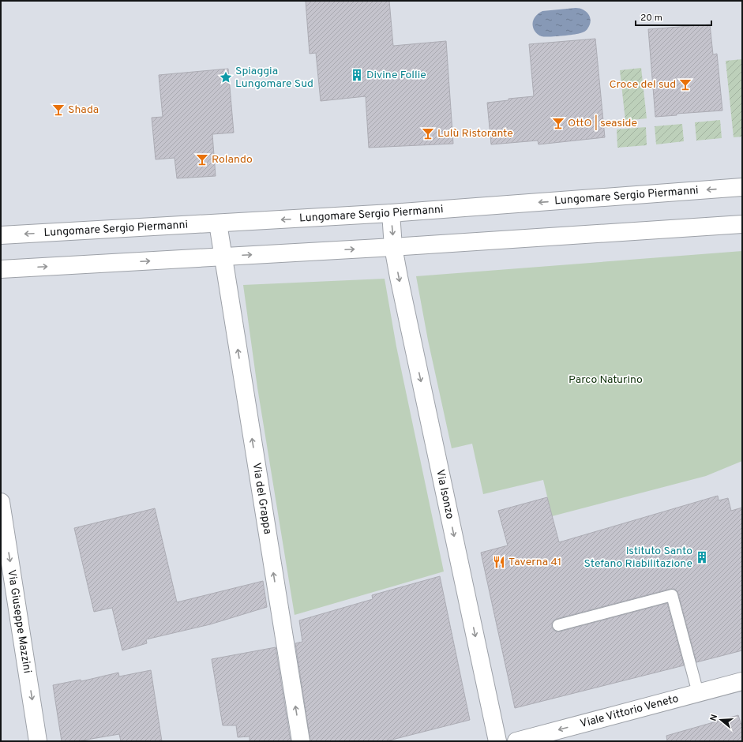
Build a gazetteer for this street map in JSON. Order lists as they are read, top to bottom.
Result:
{
  "streets": {
    "street": [
      "Lungomare Sergio Piermanni",
      "Via Isonzo",
      "Via del Grappa",
      "Via Giuseppe Mazzini",
      "Viale Vittorio Veneto"
    ]
  },
  "crossings": [
    ["Lungomare Sergio Piermanni", "Via Isonzo"],
    ["Lungomare Sergio Piermanni", "Via del Grappa"]
  ],
  "one_way": [
    "Via Isonzo",
    "Via del Grappa",
    "Via Giuseppe Mazzini",
    "Viale Vittorio Veneto"
  ],
  "parks": ["Parco Naturino"],
  "places": {
    "building": ["Divine Follie", "Istituto Santo Stefano Riabilitazione"],
    "place": ["Spiaggia Lungomare Sud"],
    "bar": [
      "Croce del sud",
      "Shada",
      "OttO | seaside",
      "Lulù Ristorante",
      "Rolando"
    ],
    "restaurant": ["Taverna 41"]
  },
  "scale_bar": "20 m",
  "north": "left"
}
